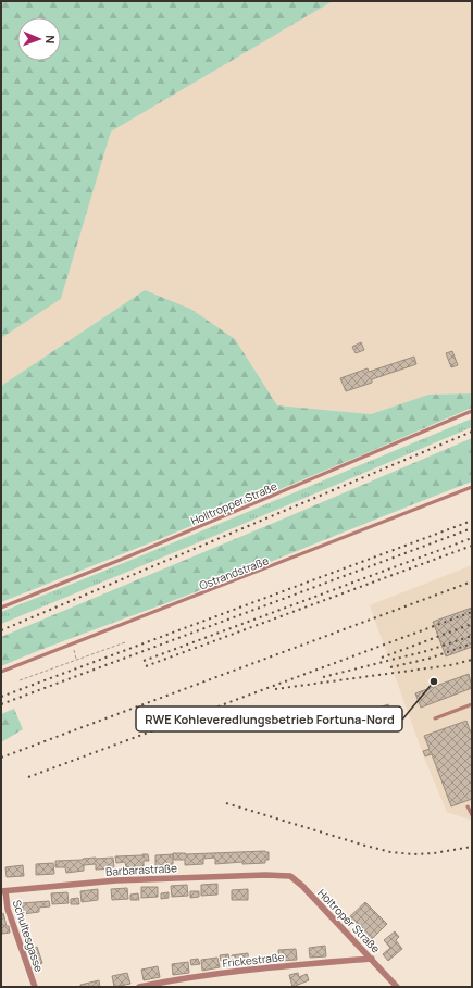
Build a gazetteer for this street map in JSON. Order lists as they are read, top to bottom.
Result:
{
  "streets": {
    "street": [
      "Barbarastraße",
      "Holtroper Straße",
      "Schultesgasse",
      "Frickestraße"
    ],
    "lane": ["Holltropper Straße", "Ostrandstraße"]
  },
  "crossings": [
    ["Barbarastraße", "Holtroper Straße"],
    ["Barbarastraße", "Schultesgasse"],
    ["Holtroper Straße", "Frickestraße"]
  ],
  "places": ["RWE Kohleveredlungsbetrieb Fortuna-Nord"],
  "north": "right"
}
